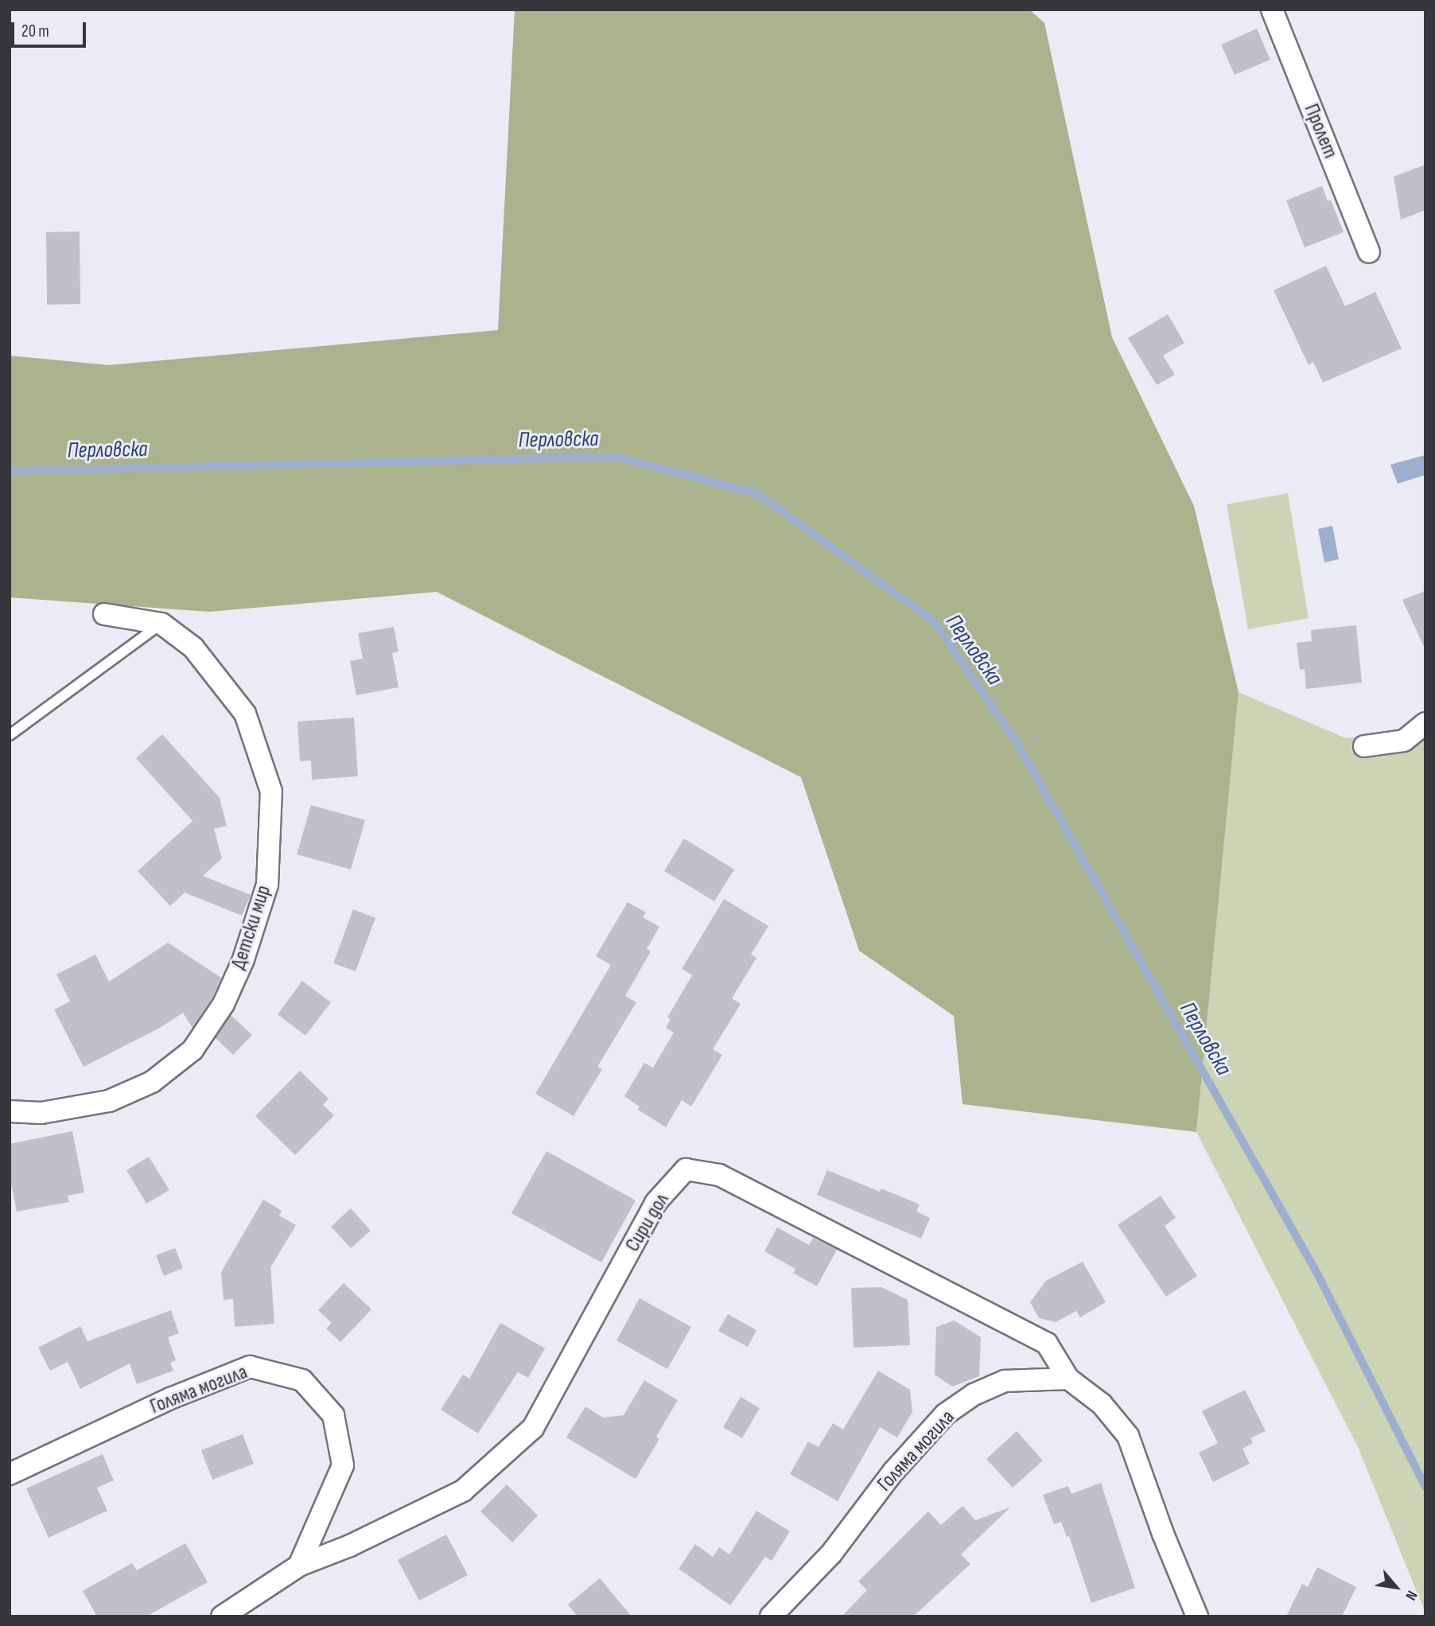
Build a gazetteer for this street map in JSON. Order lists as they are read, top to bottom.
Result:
{
  "streets": {
    "street": [
      "Пролет",
      "Детски мир",
      "Сири дол",
      "Голяма могила"
    ]
  },
  "crossings": [
    ["Сири дол", "Голяма могила"]
  ],
  "water": ["Перловска"],
  "scale_bar": "20 m",
  "north": "bottom right"
}
